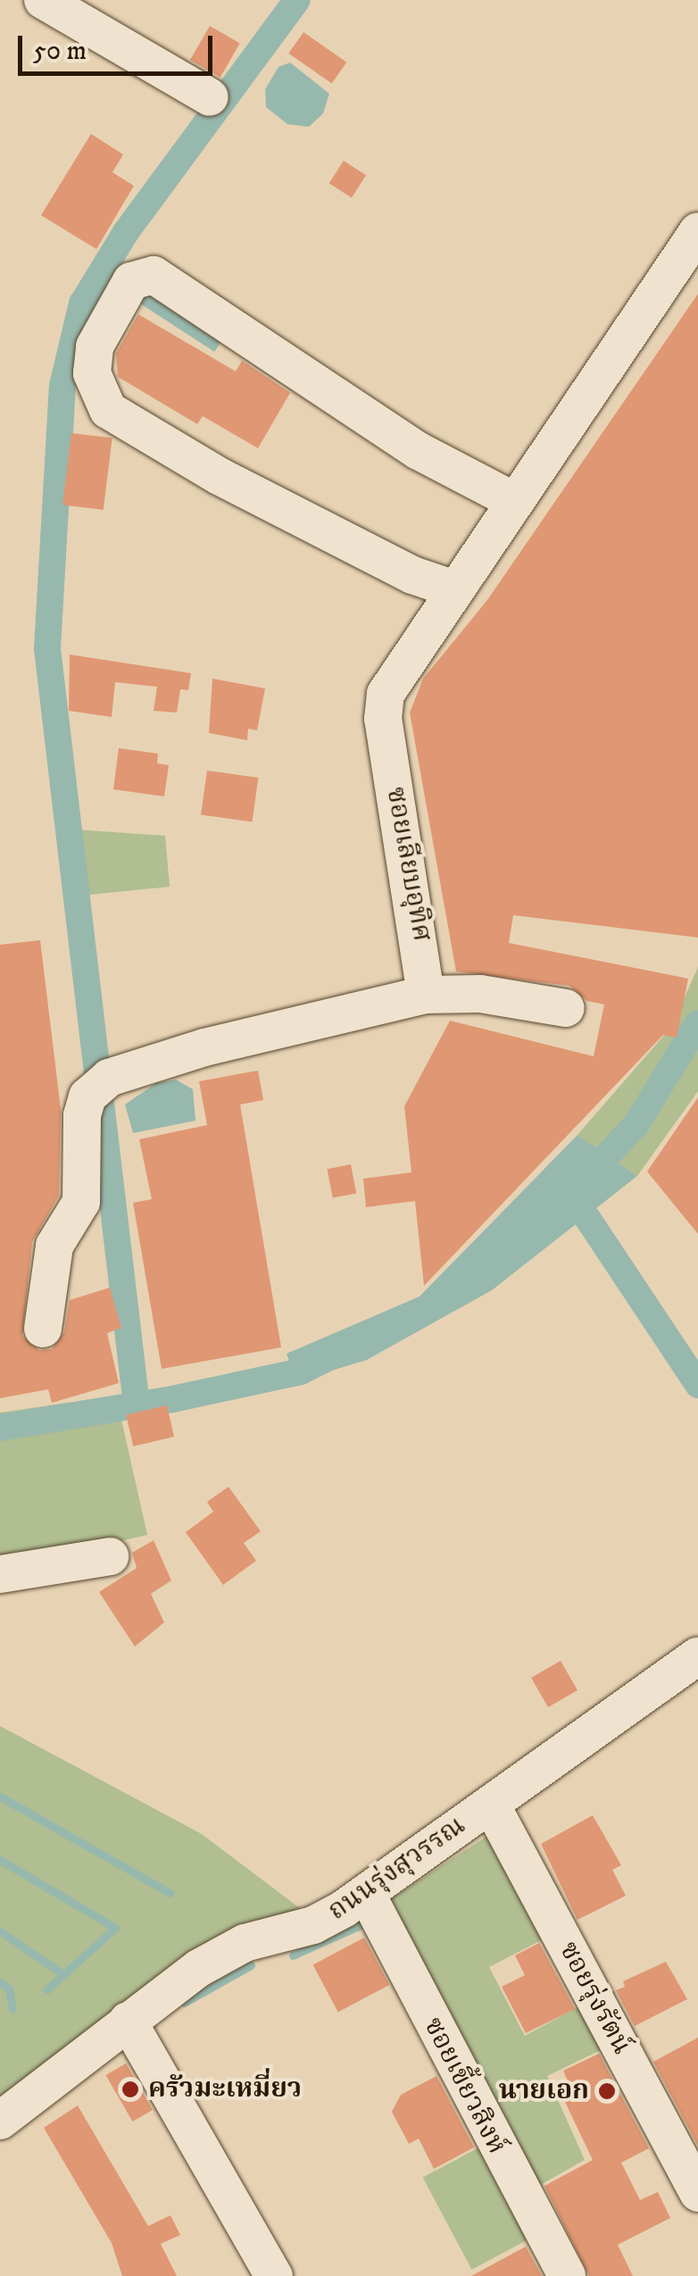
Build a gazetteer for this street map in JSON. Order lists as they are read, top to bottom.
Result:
{
  "streets": {
    "street": [
      "ซอยเลียบอุทิศ",
      "ถนนรุ่งสุวรรณ",
      "ซอยรุ่งรัตน์",
      "ซอยเขี้ยวสิงห์"
    ]
  },
  "crossings": [
    ["ถนนรุ่งสุวรรณ", "ซอยรุ่งรัตน์"],
    ["ถนนรุ่งสุวรรณ", "ซอยเขี้ยวสิงห์"]
  ],
  "places": ["ครัวมะเหมี่ยว", "นายเอก"],
  "scale_bar": "50 m"
}
